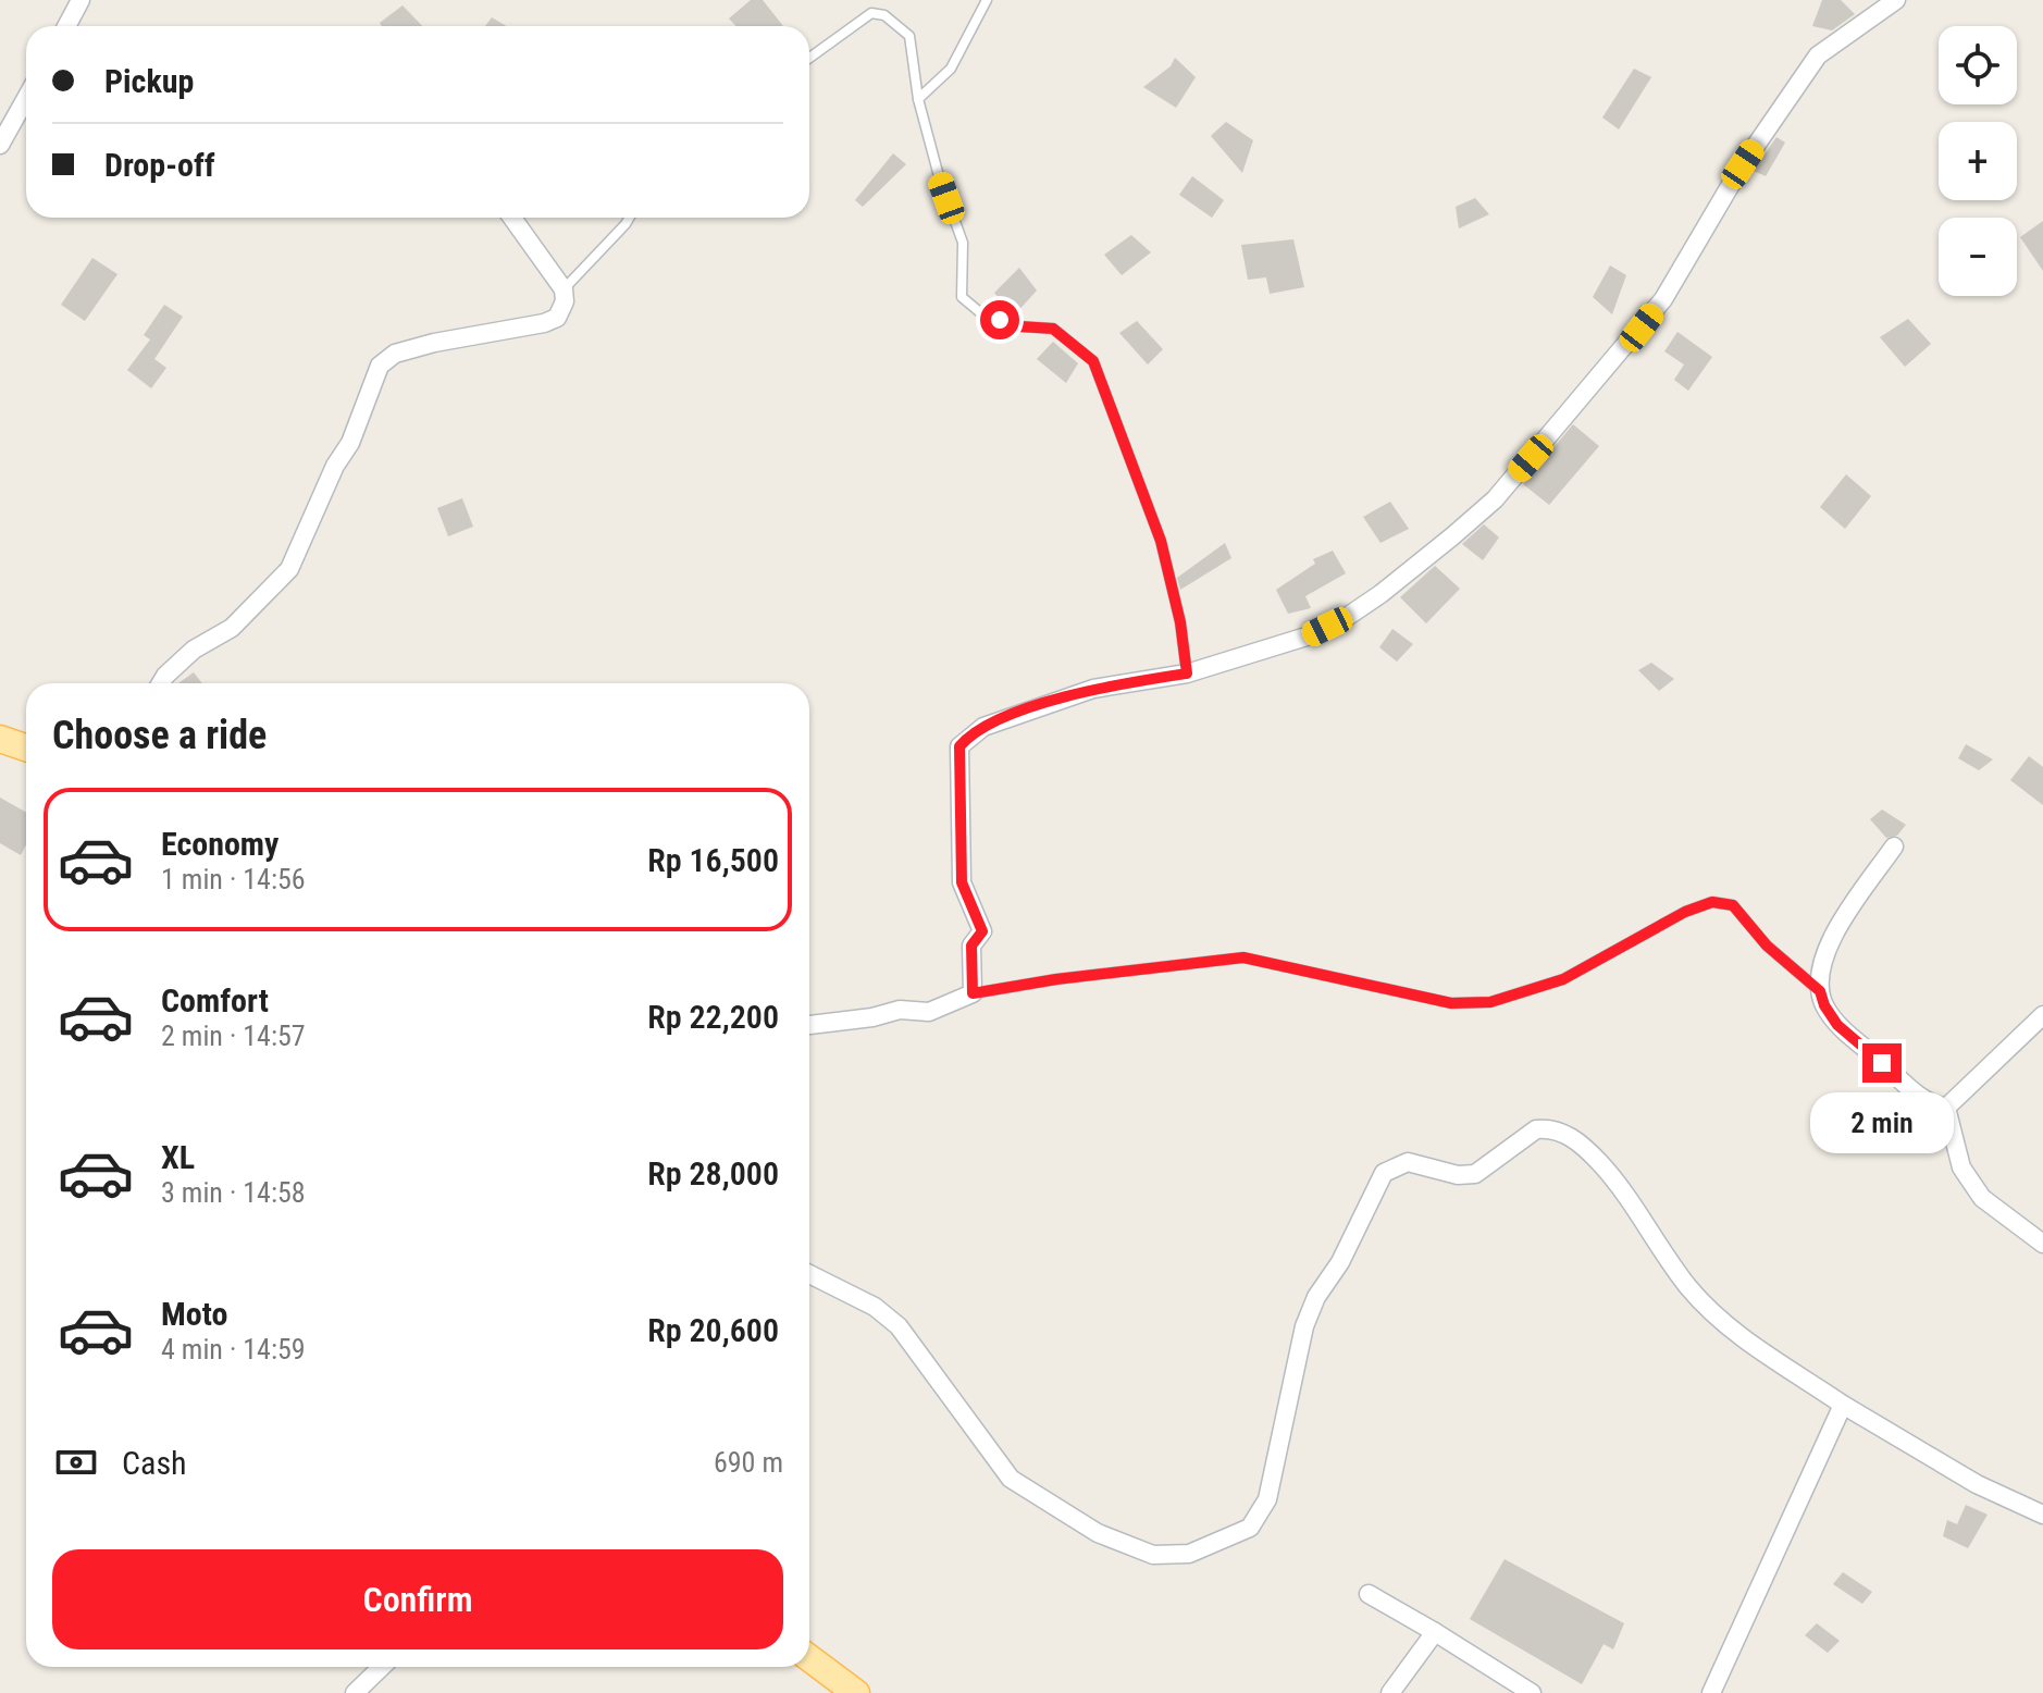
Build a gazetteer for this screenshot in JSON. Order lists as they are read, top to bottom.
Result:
{
  "page": {
    "map_buttons": ["+", "−"],
    "banner": ["Pickup", "Drop-off"],
    "heading": "Choose a ride",
    "list": [
      {
        "name": "Economy",
        "note": "1 min · 14:56",
        "value": "Rp 16,500"
      },
      {
        "name": "Comfort",
        "note": "2 min · 14:57",
        "value": "Rp 22,200"
      },
      {
        "name": "XL",
        "note": "3 min · 14:58",
        "value": "Rp 28,000"
      },
      {
        "name": "Moto",
        "note": "4 min · 14:59",
        "value": "Rp 20,600"
      }
    ],
    "bubble": "2 min",
    "pay": ["Cash", "690 m"],
    "buttons": "Confirm"
  }
}
